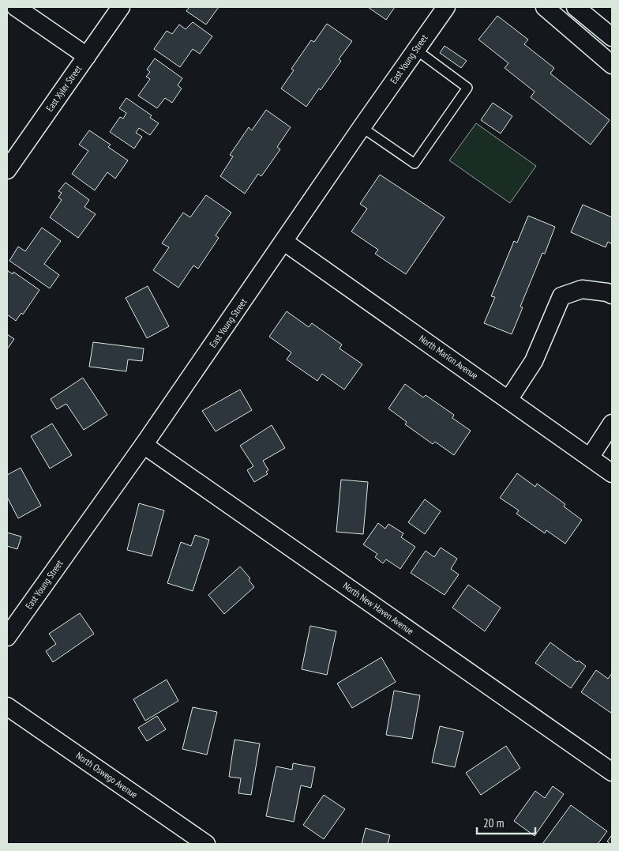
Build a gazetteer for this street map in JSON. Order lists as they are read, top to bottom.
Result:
{
  "streets": {
    "street": [
      "East Young Street",
      "East Xyler Street",
      "North Marion Avenue",
      "North New Haven Avenue",
      "North Oswego Avenue"
    ]
  },
  "crossings": [
    ["East Young Street", "North Marion Avenue"],
    ["East Young Street", "North New Haven Avenue"]
  ],
  "scale_bar": "20 m"
}
